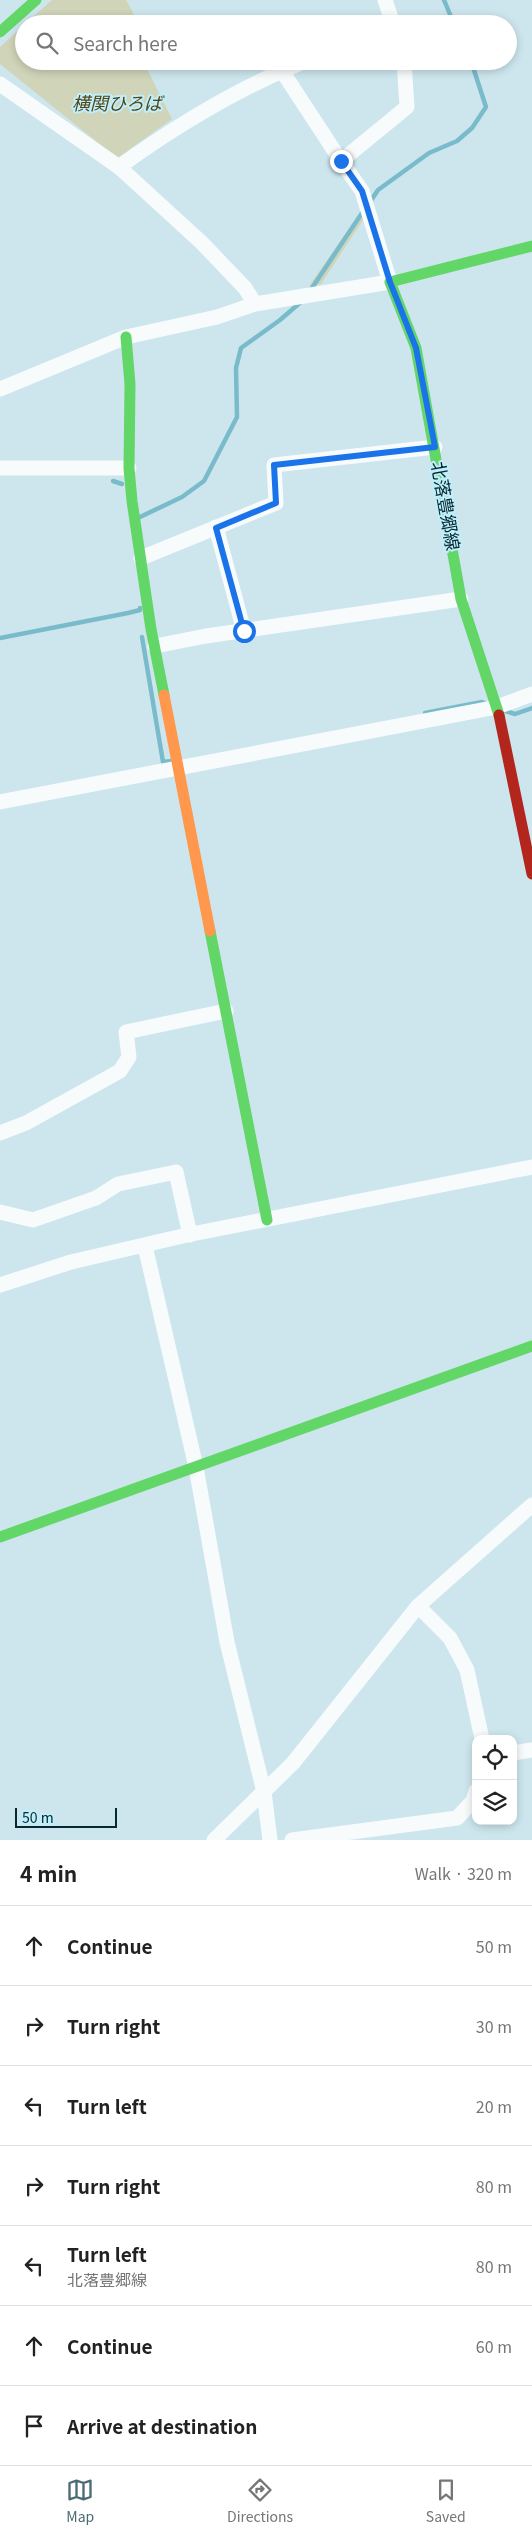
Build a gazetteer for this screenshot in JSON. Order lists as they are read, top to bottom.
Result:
{
  "streets": {
    "street": ["北落豊郷線"]
  },
  "parks": ["横関ひろば"],
  "scale_bar": "50 m",
  "page": {
    "search": "Search here",
    "scale": "50 m",
    "heading": ["4 min", "Walk · 320 m"],
    "list": [
      ["Continue", "50 m"],
      ["Turn right", "30 m"],
      ["Turn left", "20 m"],
      ["Turn right", "80 m"],
      ["Turn left", "北落豊郷線", "80 m"],
      ["Continue", "60 m"],
      "Arrive at destination"
    ],
    "nav": ["Map", "Directions", "Saved"]
  }
}
